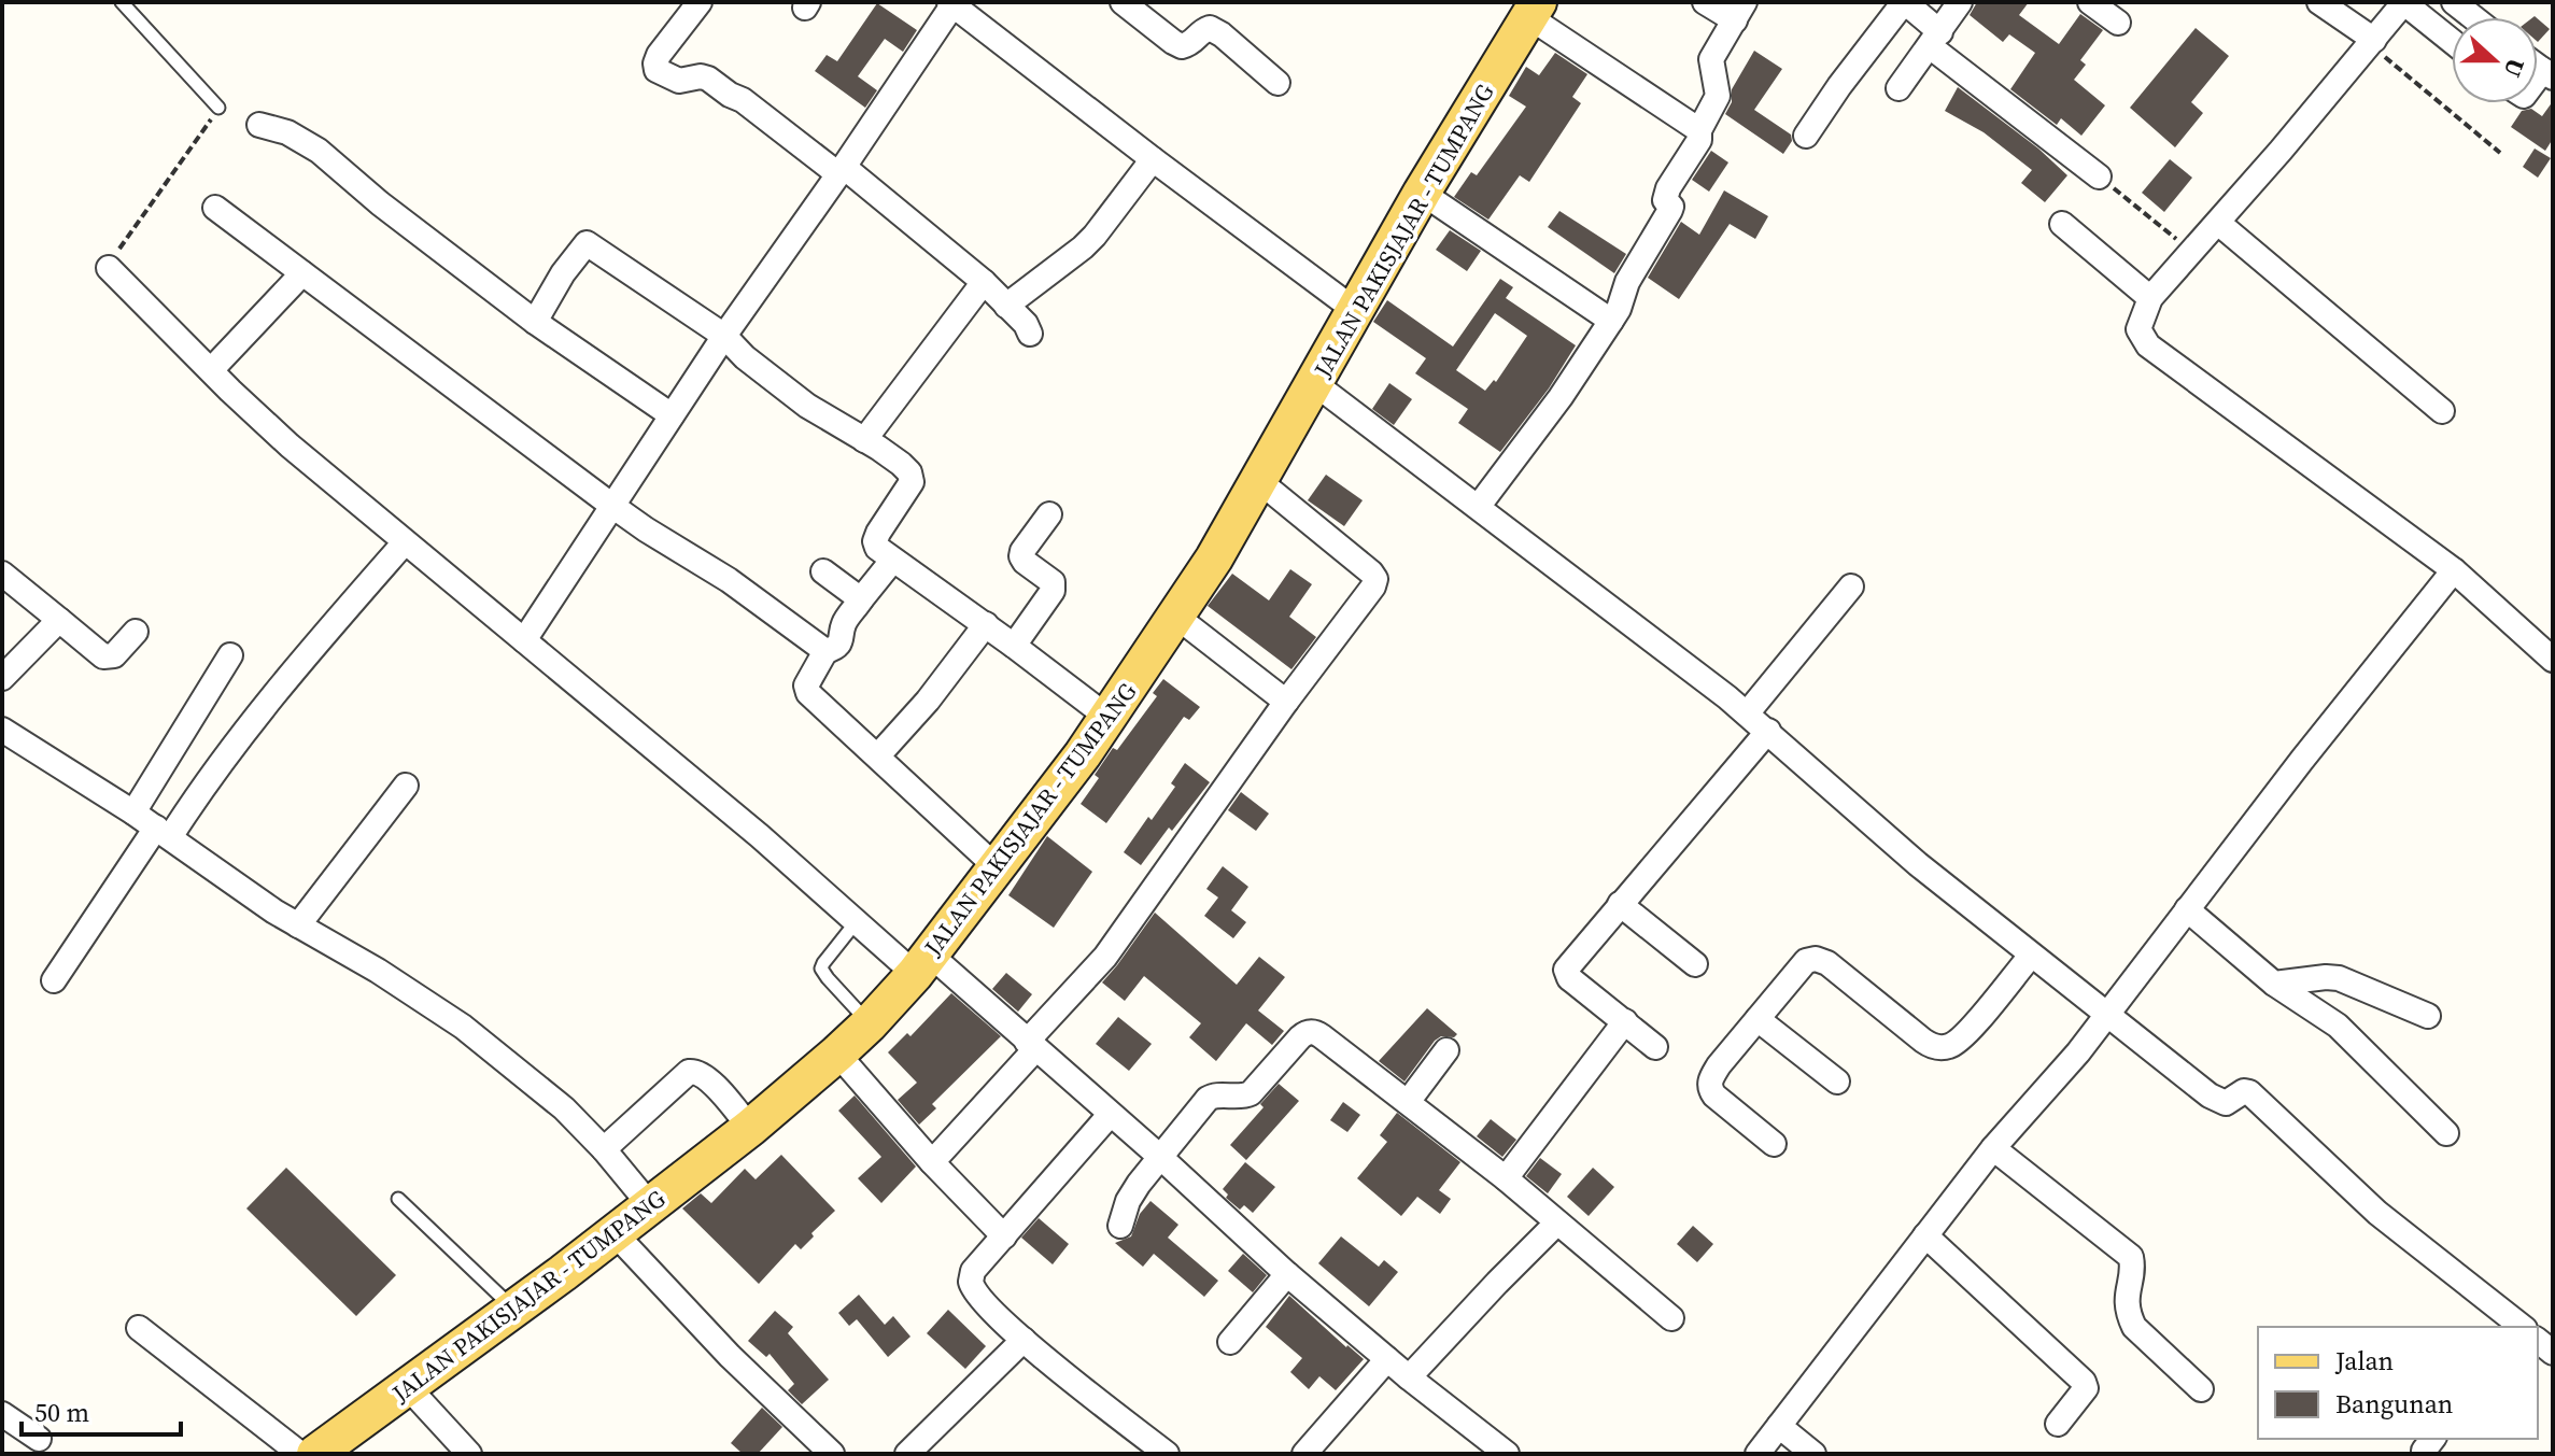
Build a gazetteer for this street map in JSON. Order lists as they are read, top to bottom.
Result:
{
  "streets": {
    "main road": ["JALAN PAKISJAJAR - TUMPANG"]
  },
  "legend": ["Jalan", "Bangunan"],
  "scale_bar": "50 m",
  "north": "right"
}
